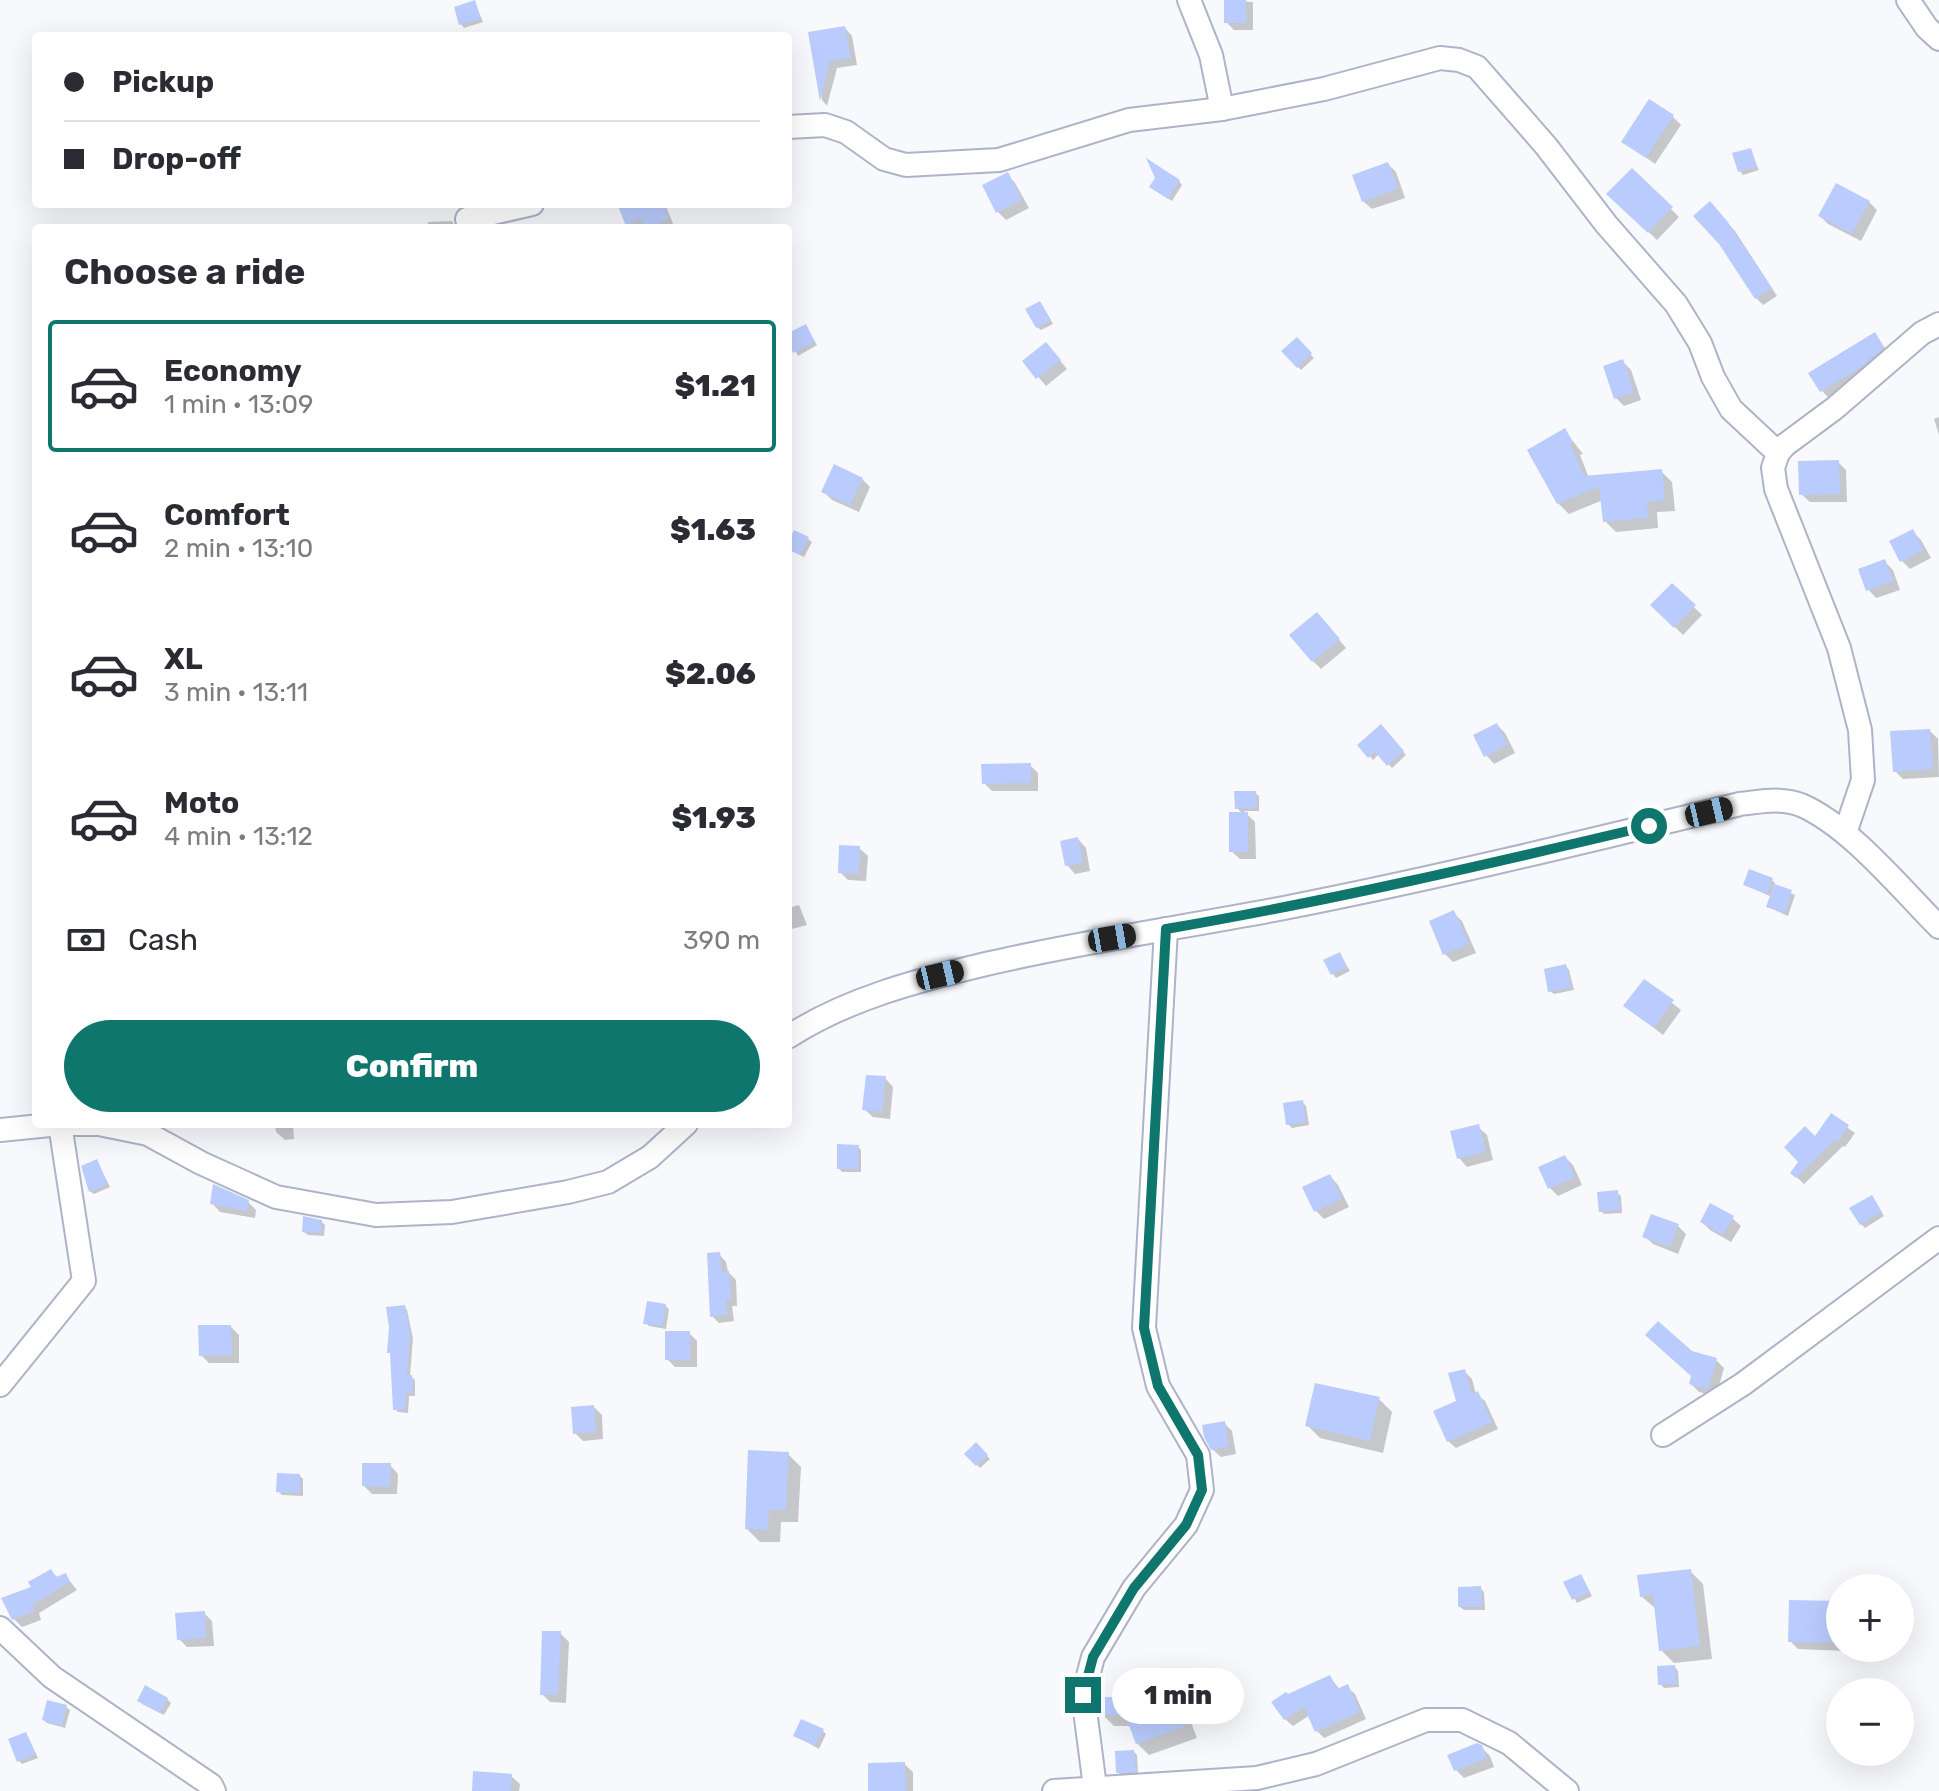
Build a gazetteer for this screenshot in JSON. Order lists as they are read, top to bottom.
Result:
{
  "page": {
    "banner": ["Pickup", "Drop-off"],
    "heading": "Choose a ride",
    "list": [
      {
        "name": "Economy",
        "note": "1 min · 13:09",
        "value": "$1.21"
      },
      {
        "name": "Comfort",
        "note": "2 min · 13:10",
        "value": "$1.63"
      },
      {
        "name": "XL",
        "note": "3 min · 13:11",
        "value": "$2.06"
      },
      {
        "name": "Moto",
        "note": "4 min · 13:12",
        "value": "$1.93"
      }
    ],
    "pay": ["Cash", "390 m"],
    "buttons": "Confirm",
    "map_buttons": ["+", "−"],
    "bubble": "1 min"
  }
}
